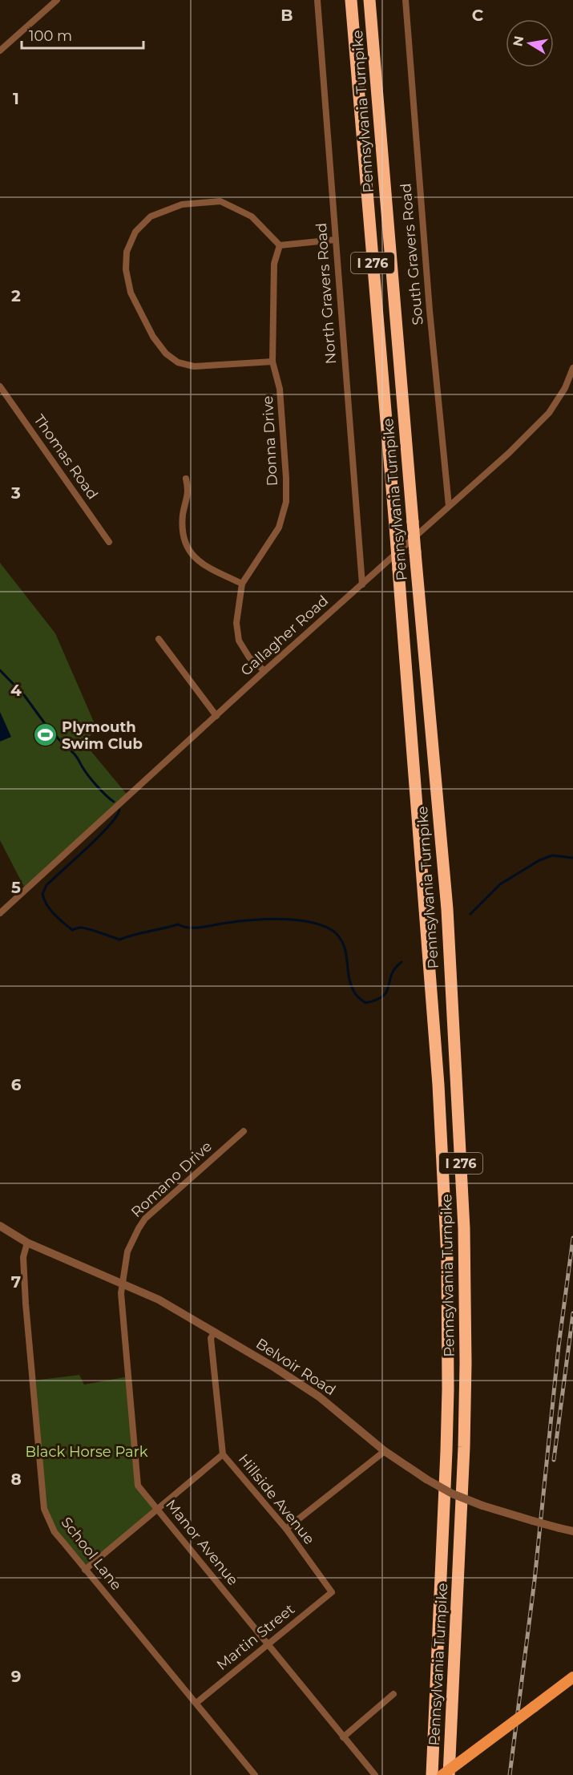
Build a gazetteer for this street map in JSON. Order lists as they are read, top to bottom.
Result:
{
  "streets": {
    "highway": ["Pennsylvania Turnpike", "I 276"],
    "street": [
      "South Gravers Road",
      "North Gravers Road",
      "Donna Drive",
      "Thomas Road",
      "Gallagher Road",
      "Romano Drive",
      "Belvoir Road",
      "Hillside Avenue",
      "Manor Avenue",
      "School Lane",
      "Martin Street"
    ]
  },
  "crossings": [
    ["South Gravers Road", "Gallagher Road"],
    ["North Gravers Road", "Gallagher Road"],
    ["Donna Drive", "Gallagher Road"],
    ["Romano Drive", "Belvoir Road"],
    ["Romano Drive", "Manor Avenue"],
    ["Belvoir Road", "Hillside Avenue"],
    ["Belvoir Road", "Manor Avenue"],
    ["Belvoir Road", "School Lane"],
    ["Hillside Avenue", "Martin Street"],
    ["Manor Avenue", "Martin Street"],
    ["School Lane", "Martin Street"]
  ],
  "parks": ["Black Horse Park"],
  "places": {
    "sports": ["Plymouth Swim Club"]
  },
  "scale_bar": "100 m",
  "north": "left",
  "grid": {
    "columns": ["B", "C"],
    "rows": [
      "1",
      "2",
      "3",
      "4",
      "5",
      "6",
      "7",
      "8",
      "9"
    ]
  }
}
